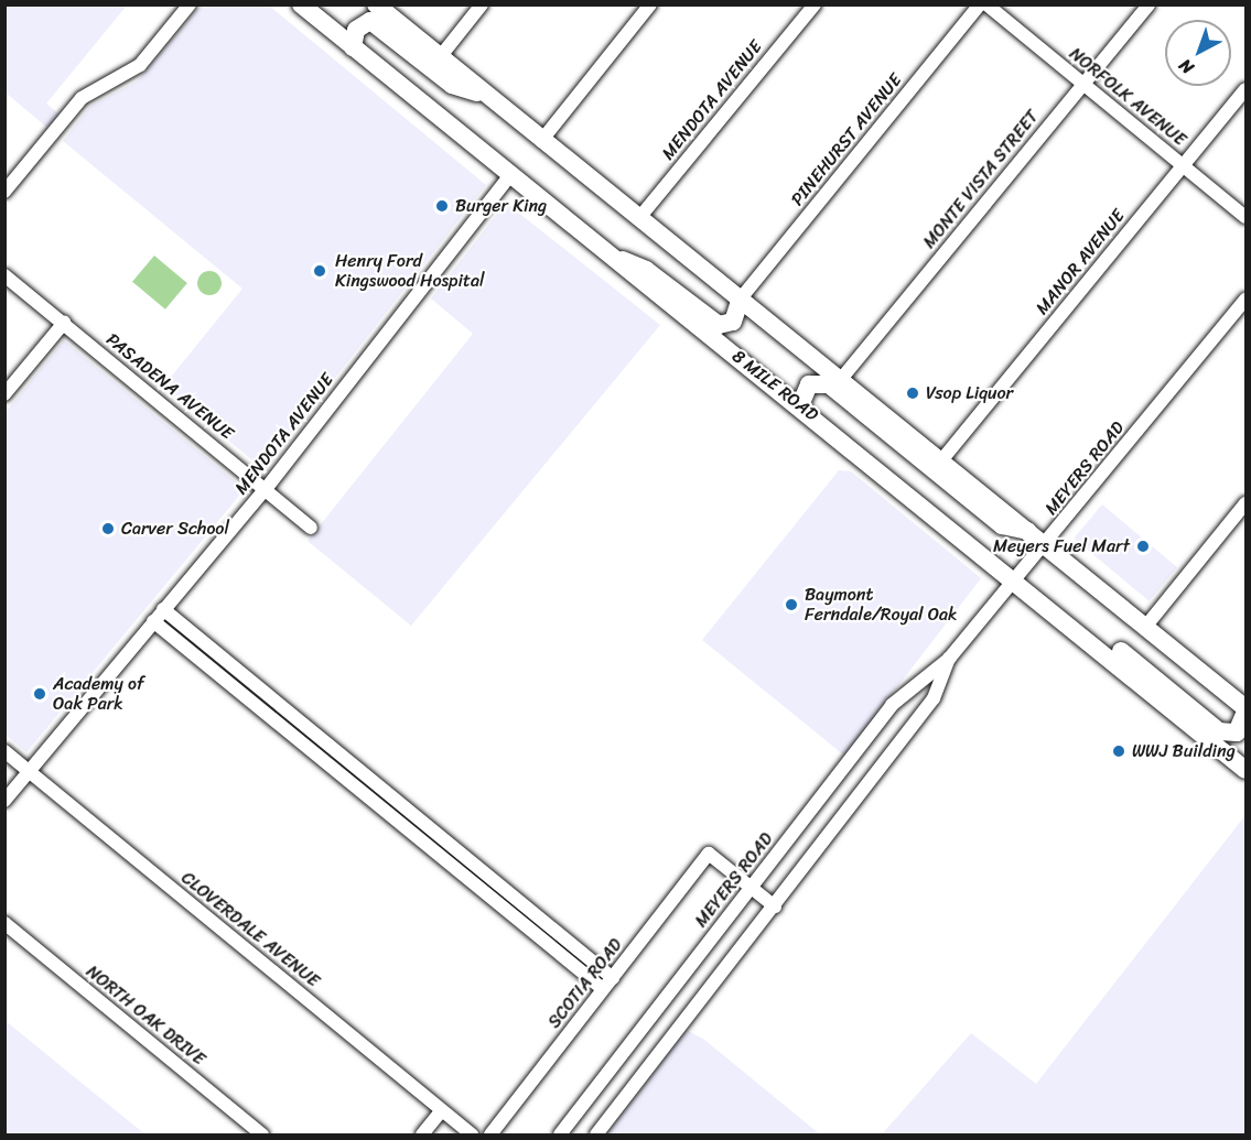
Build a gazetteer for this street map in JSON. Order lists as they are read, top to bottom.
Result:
{
  "streets": {
    "highway": ["8 MILE ROAD"],
    "street": [
      "NORFOLK AVENUE",
      "MENDOTA AVENUE",
      "PINEHURST AVENUE",
      "MONTE VISTA STREET",
      "MANOR AVENUE",
      "PASADENA AVENUE",
      "MEYERS ROAD",
      "CLOVERDALE AVENUE",
      "SCOTIA ROAD",
      "NORTH OAK DRIVE"
    ]
  },
  "crossings": [
    ["NORFOLK AVENUE", "MONTE VISTA STREET"],
    ["NORFOLK AVENUE", "MANOR AVENUE"],
    ["MENDOTA AVENUE", "8 MILE ROAD"],
    ["MENDOTA AVENUE", "PASADENA AVENUE"],
    ["MENDOTA AVENUE", "CLOVERDALE AVENUE"],
    ["8 MILE ROAD", "MEYERS ROAD"],
    ["MEYERS ROAD", "SCOTIA ROAD"]
  ],
  "places": [
    "Burger King",
    "Henry Ford Kingswood Hospital",
    "Vsop Liquor",
    "Carver School",
    "Meyers Fuel Mart",
    "Baymont Ferndale/Royal Oak",
    "Academy of Oak Park",
    "WWJ Building"
  ],
  "north": "bottom left"
}
